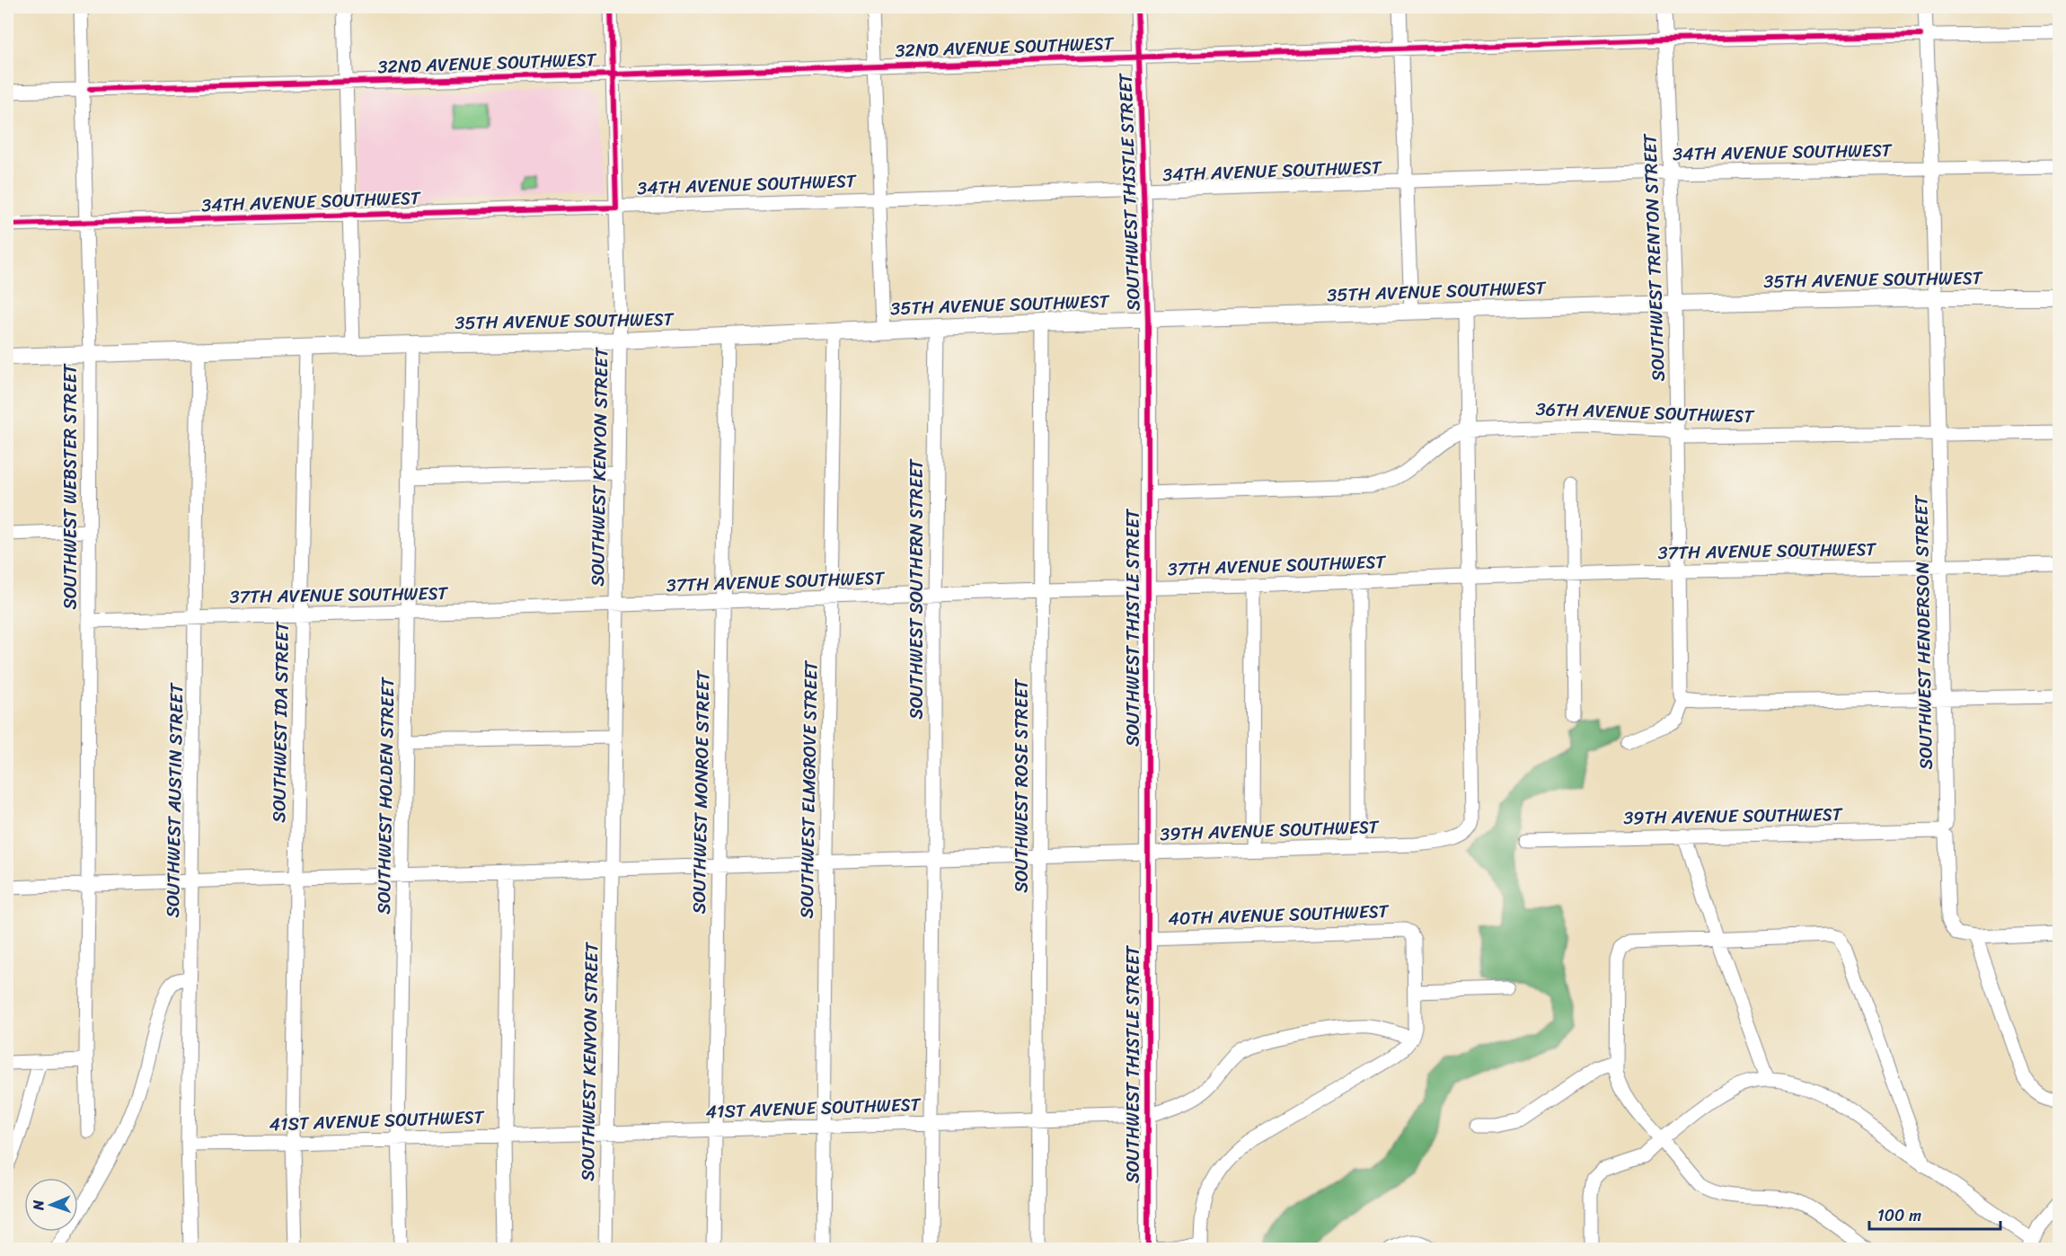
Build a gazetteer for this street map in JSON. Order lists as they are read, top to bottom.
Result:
{
  "streets": {
    "main road": ["SOUTHWEST THISTLE STREET", "35TH AVENUE SOUTHWEST"],
    "street": [
      "32ND AVENUE SOUTHWEST",
      "34TH AVENUE SOUTHWEST",
      "SOUTHWEST TRENTON STREET",
      "36TH AVENUE SOUTHWEST",
      "SOUTHWEST KENYON STREET",
      "SOUTHWEST WEBSTER STREET",
      "37TH AVENUE SOUTHWEST",
      "SOUTHWEST SOUTHERN STREET",
      "SOUTHWEST HENDERSON STREET",
      "SOUTHWEST IDA STREET",
      "SOUTHWEST ROSE STREET",
      "SOUTHWEST ELMGROVE STREET",
      "SOUTHWEST MONROE STREET",
      "SOUTHWEST HOLDEN STREET",
      "SOUTHWEST AUSTIN STREET",
      "39TH AVENUE SOUTHWEST",
      "40TH AVENUE SOUTHWEST",
      "41ST AVENUE SOUTHWEST"
    ]
  },
  "crossings": [
    ["32ND AVENUE SOUTHWEST", "SOUTHWEST THISTLE STREET"],
    ["32ND AVENUE SOUTHWEST", "SOUTHWEST TRENTON STREET"],
    ["32ND AVENUE SOUTHWEST", "SOUTHWEST KENYON STREET"],
    ["32ND AVENUE SOUTHWEST", "SOUTHWEST WEBSTER STREET"],
    ["32ND AVENUE SOUTHWEST", "SOUTHWEST HENDERSON STREET"],
    ["34TH AVENUE SOUTHWEST", "SOUTHWEST THISTLE STREET"],
    ["34TH AVENUE SOUTHWEST", "SOUTHWEST TRENTON STREET"],
    ["34TH AVENUE SOUTHWEST", "SOUTHWEST KENYON STREET"],
    ["34TH AVENUE SOUTHWEST", "SOUTHWEST WEBSTER STREET"],
    ["34TH AVENUE SOUTHWEST", "SOUTHWEST HENDERSON STREET"],
    ["SOUTHWEST THISTLE STREET", "35TH AVENUE SOUTHWEST"],
    ["SOUTHWEST THISTLE STREET", "36TH AVENUE SOUTHWEST"],
    ["SOUTHWEST THISTLE STREET", "37TH AVENUE SOUTHWEST"],
    ["SOUTHWEST THISTLE STREET", "39TH AVENUE SOUTHWEST"],
    ["SOUTHWEST THISTLE STREET", "40TH AVENUE SOUTHWEST"],
    ["SOUTHWEST THISTLE STREET", "41ST AVENUE SOUTHWEST"],
    ["SOUTHWEST TRENTON STREET", "35TH AVENUE SOUTHWEST"],
    ["SOUTHWEST TRENTON STREET", "36TH AVENUE SOUTHWEST"],
    ["SOUTHWEST TRENTON STREET", "37TH AVENUE SOUTHWEST"],
    ["35TH AVENUE SOUTHWEST", "SOUTHWEST KENYON STREET"],
    ["35TH AVENUE SOUTHWEST", "SOUTHWEST WEBSTER STREET"],
    ["35TH AVENUE SOUTHWEST", "SOUTHWEST SOUTHERN STREET"],
    ["35TH AVENUE SOUTHWEST", "SOUTHWEST HENDERSON STREET"],
    ["35TH AVENUE SOUTHWEST", "SOUTHWEST IDA STREET"],
    ["35TH AVENUE SOUTHWEST", "SOUTHWEST ROSE STREET"],
    ["35TH AVENUE SOUTHWEST", "SOUTHWEST ELMGROVE STREET"],
    ["35TH AVENUE SOUTHWEST", "SOUTHWEST MONROE STREET"],
    ["35TH AVENUE SOUTHWEST", "SOUTHWEST HOLDEN STREET"],
    ["35TH AVENUE SOUTHWEST", "SOUTHWEST AUSTIN STREET"],
    ["36TH AVENUE SOUTHWEST", "SOUTHWEST HENDERSON STREET"],
    ["SOUTHWEST KENYON STREET", "37TH AVENUE SOUTHWEST"],
    ["SOUTHWEST KENYON STREET", "39TH AVENUE SOUTHWEST"],
    ["SOUTHWEST KENYON STREET", "41ST AVENUE SOUTHWEST"],
    ["SOUTHWEST WEBSTER STREET", "37TH AVENUE SOUTHWEST"],
    ["SOUTHWEST WEBSTER STREET", "39TH AVENUE SOUTHWEST"],
    ["37TH AVENUE SOUTHWEST", "SOUTHWEST SOUTHERN STREET"],
    ["37TH AVENUE SOUTHWEST", "SOUTHWEST HENDERSON STREET"],
    ["37TH AVENUE SOUTHWEST", "SOUTHWEST IDA STREET"],
    ["37TH AVENUE SOUTHWEST", "SOUTHWEST ROSE STREET"],
    ["37TH AVENUE SOUTHWEST", "SOUTHWEST ELMGROVE STREET"],
    ["37TH AVENUE SOUTHWEST", "SOUTHWEST MONROE STREET"],
    ["37TH AVENUE SOUTHWEST", "SOUTHWEST HOLDEN STREET"],
    ["37TH AVENUE SOUTHWEST", "SOUTHWEST AUSTIN STREET"],
    ["37TH AVENUE SOUTHWEST", "39TH AVENUE SOUTHWEST"],
    ["SOUTHWEST SOUTHERN STREET", "39TH AVENUE SOUTHWEST"],
    ["SOUTHWEST SOUTHERN STREET", "41ST AVENUE SOUTHWEST"],
    ["SOUTHWEST HENDERSON STREET", "39TH AVENUE SOUTHWEST"],
    ["SOUTHWEST IDA STREET", "39TH AVENUE SOUTHWEST"],
    ["SOUTHWEST IDA STREET", "41ST AVENUE SOUTHWEST"],
    ["SOUTHWEST ROSE STREET", "39TH AVENUE SOUTHWEST"],
    ["SOUTHWEST ROSE STREET", "41ST AVENUE SOUTHWEST"],
    ["SOUTHWEST ELMGROVE STREET", "39TH AVENUE SOUTHWEST"],
    ["SOUTHWEST ELMGROVE STREET", "41ST AVENUE SOUTHWEST"],
    ["SOUTHWEST MONROE STREET", "39TH AVENUE SOUTHWEST"],
    ["SOUTHWEST MONROE STREET", "41ST AVENUE SOUTHWEST"],
    ["SOUTHWEST HOLDEN STREET", "39TH AVENUE SOUTHWEST"],
    ["SOUTHWEST HOLDEN STREET", "41ST AVENUE SOUTHWEST"],
    ["SOUTHWEST AUSTIN STREET", "39TH AVENUE SOUTHWEST"],
    ["SOUTHWEST AUSTIN STREET", "41ST AVENUE SOUTHWEST"]
  ],
  "scale_bar": "100 m",
  "north": "left"
}
